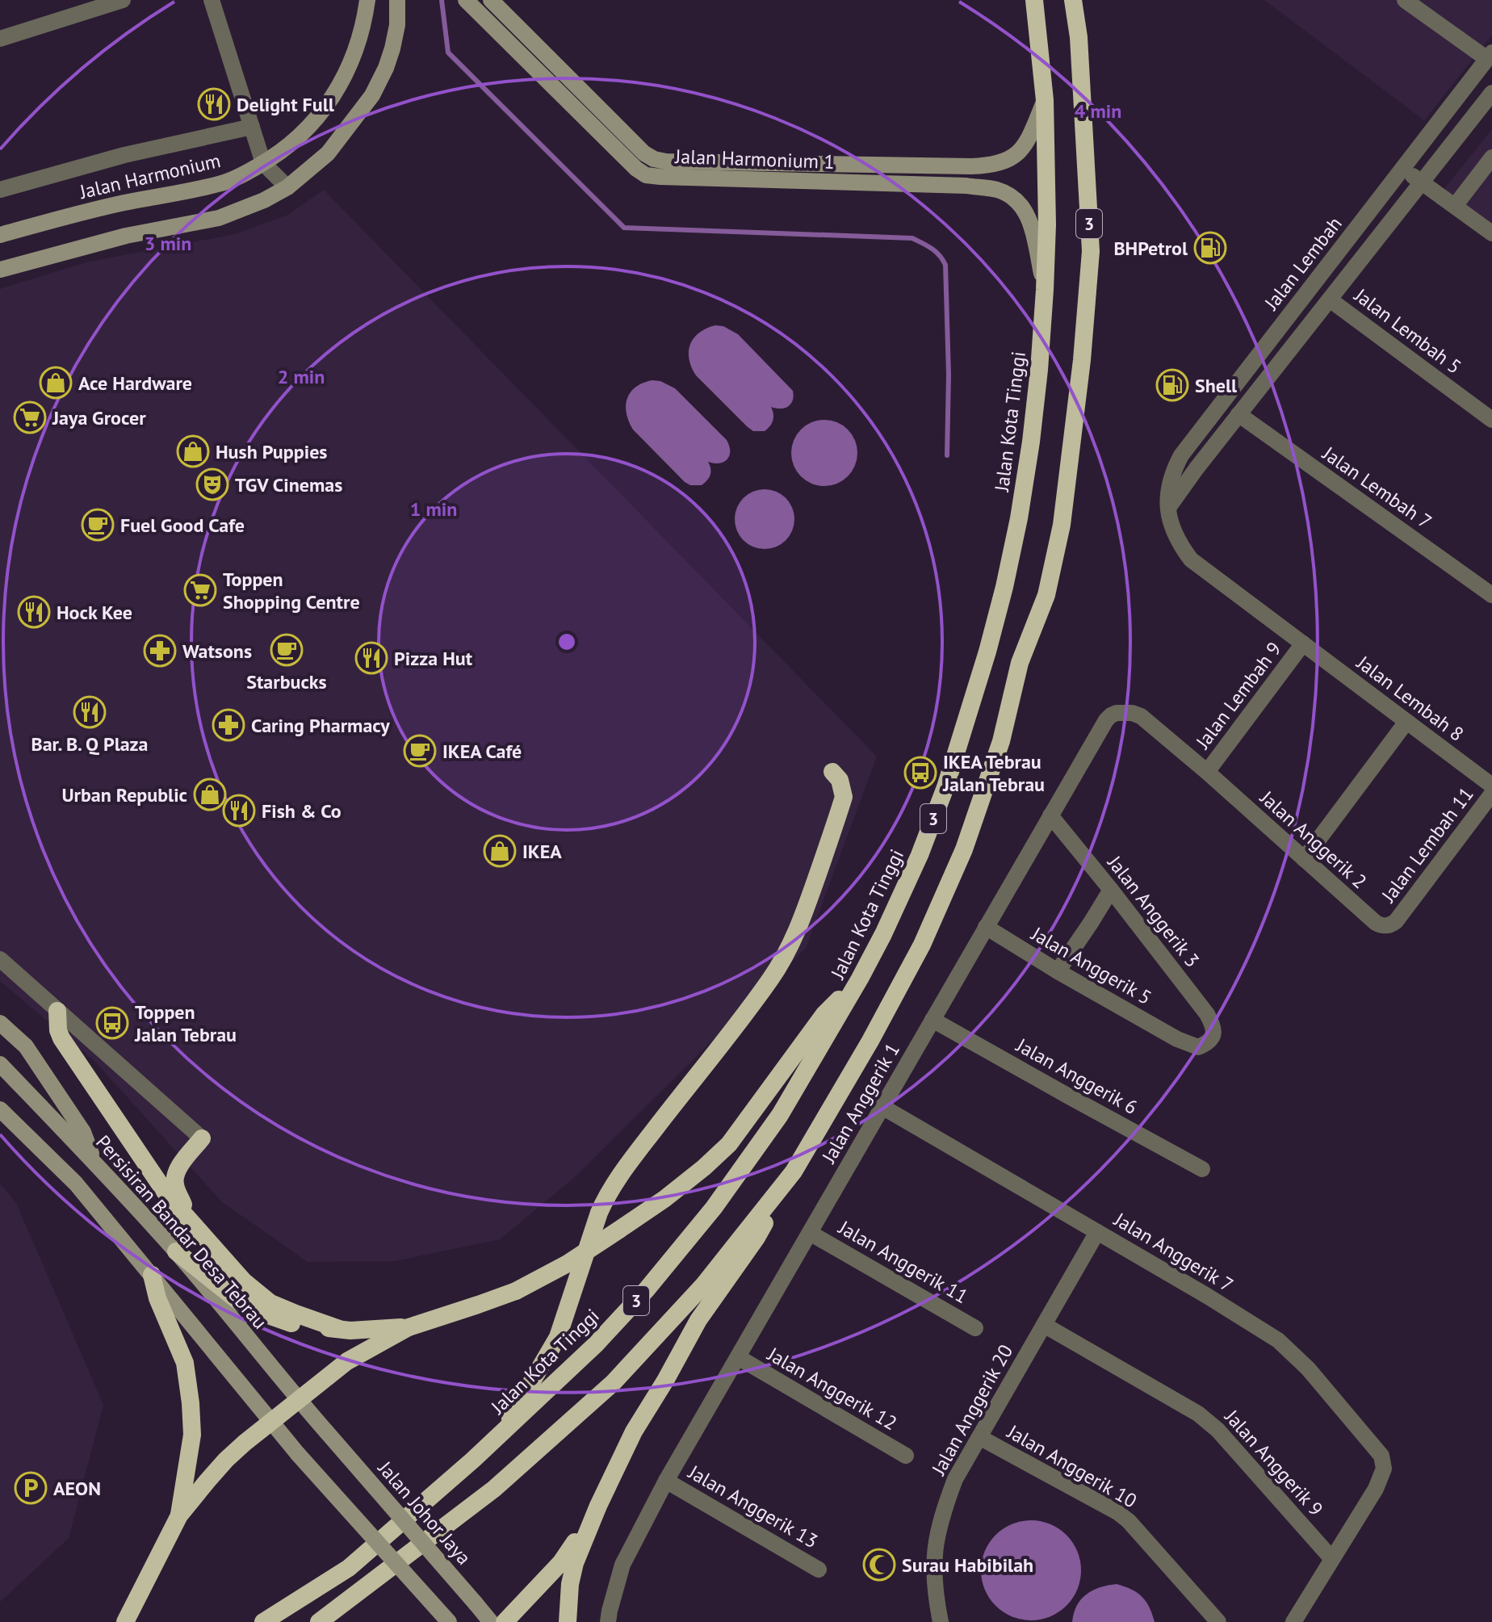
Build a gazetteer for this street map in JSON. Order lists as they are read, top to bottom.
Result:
{
  "streets": {
    "highway": ["3", "Jalan Kota Tinggi"],
    "main road": [
      "Jalan Harmonium 1",
      "Jalan Harmonium",
      "Persisiran Bandar Desa Tebrau",
      "Jalan Johor Jaya"
    ],
    "street": [
      "Jalan Lembah",
      "Jalan Lembah 5",
      "Jalan Lembah 7",
      "Jalan Lembah 9",
      "Jalan Lembah 8",
      "Jalan Anggerik 2",
      "Jalan Lembah 11",
      "Jalan Anggerik 3",
      "Jalan Anggerik 5",
      "Jalan Anggerik 6",
      "Jalan Anggerik 1",
      "Jalan Anggerik 7",
      "Jalan Anggerik 11",
      "Jalan Anggerik 12",
      "Jalan Anggerik 20",
      "Jalan Anggerik 9",
      "Jalan Anggerik 10",
      "Jalan Anggerik 13"
    ]
  },
  "crossings": [
    ["Jalan Harmonium 1", "Jalan Kota Tinggi"],
    ["Jalan Lembah", "Jalan Lembah 9"],
    ["Jalan Lembah", "Jalan Lembah 8"],
    ["Jalan Lembah 9", "Jalan Lembah 8"],
    ["Jalan Lembah 9", "Jalan Anggerik 2"],
    ["Jalan Lembah 9", "Jalan Anggerik 1"],
    ["Jalan Anggerik 2", "Jalan Lembah 11"],
    ["Jalan Anggerik 2", "Jalan Anggerik 1"],
    ["Jalan Anggerik 3", "Jalan Anggerik 5"],
    ["Jalan Anggerik 3", "Jalan Anggerik 1"],
    ["Jalan Anggerik 5", "Jalan Anggerik 1"],
    ["Jalan Anggerik 6", "Jalan Anggerik 1"],
    ["Jalan Anggerik 1", "Jalan Anggerik 7"],
    ["Jalan Anggerik 1", "Jalan Anggerik 11"],
    ["Jalan Anggerik 1", "Jalan Anggerik 12"],
    ["Jalan Anggerik 1", "Jalan Anggerik 13"],
    ["Persisiran Bandar Desa Tebrau", "Jalan Johor Jaya"],
    ["Jalan Anggerik 7", "Jalan Anggerik 20"],
    ["Jalan Anggerik 7", "Jalan Anggerik 9"],
    ["Jalan Anggerik 20", "Jalan Anggerik 9"],
    ["Jalan Anggerik 20", "Jalan Anggerik 10"]
  ],
  "places": {
    "restaurant": [
      "Delight Full",
      "Hock Kee",
      "Pizza Hut",
      "Bar. B. Q Plaza",
      "Fish & Co"
    ],
    "fuel station": ["BHPetrol", "Shell"],
    "shop": [
      "Ace Hardware",
      "Hush Puppies",
      "Urban Republic",
      "IKEA"
    ],
    "supermarket": ["Jaya Grocer", "Toppen Shopping Centre"],
    "theatre": ["TGV Cinemas"],
    "cafe": ["Fuel Good Cafe", "Starbucks", "IKEA Café"],
    "pharmacy": ["Watsons", "Caring Pharmacy"],
    "bus stop": ["IKEA Tebrau Jalan Tebrau", "Toppen Jalan Tebrau"],
    "parking": ["AEON"],
    "mosque": ["Surau Habibilah"]
  },
  "rings": [
    "4 min",
    "3 min",
    "2 min",
    "1 min"
  ]
}
